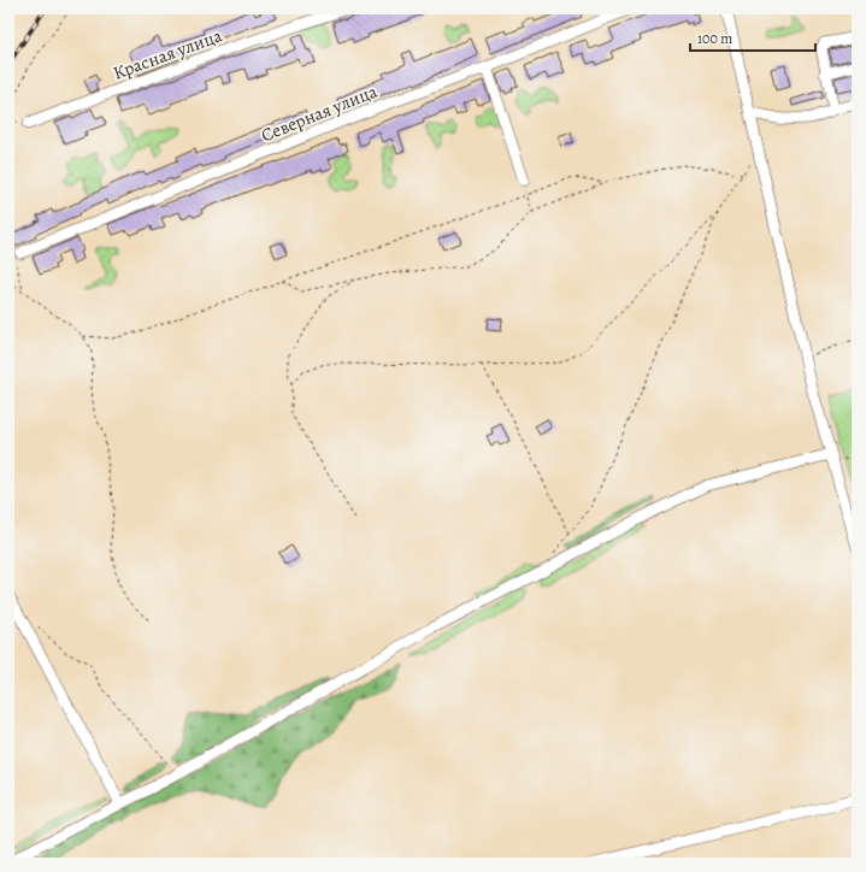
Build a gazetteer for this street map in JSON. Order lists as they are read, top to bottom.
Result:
{
  "streets": {
    "street": ["Красная улица", "Северная улица"]
  },
  "scale_bar": "100 m"
}
